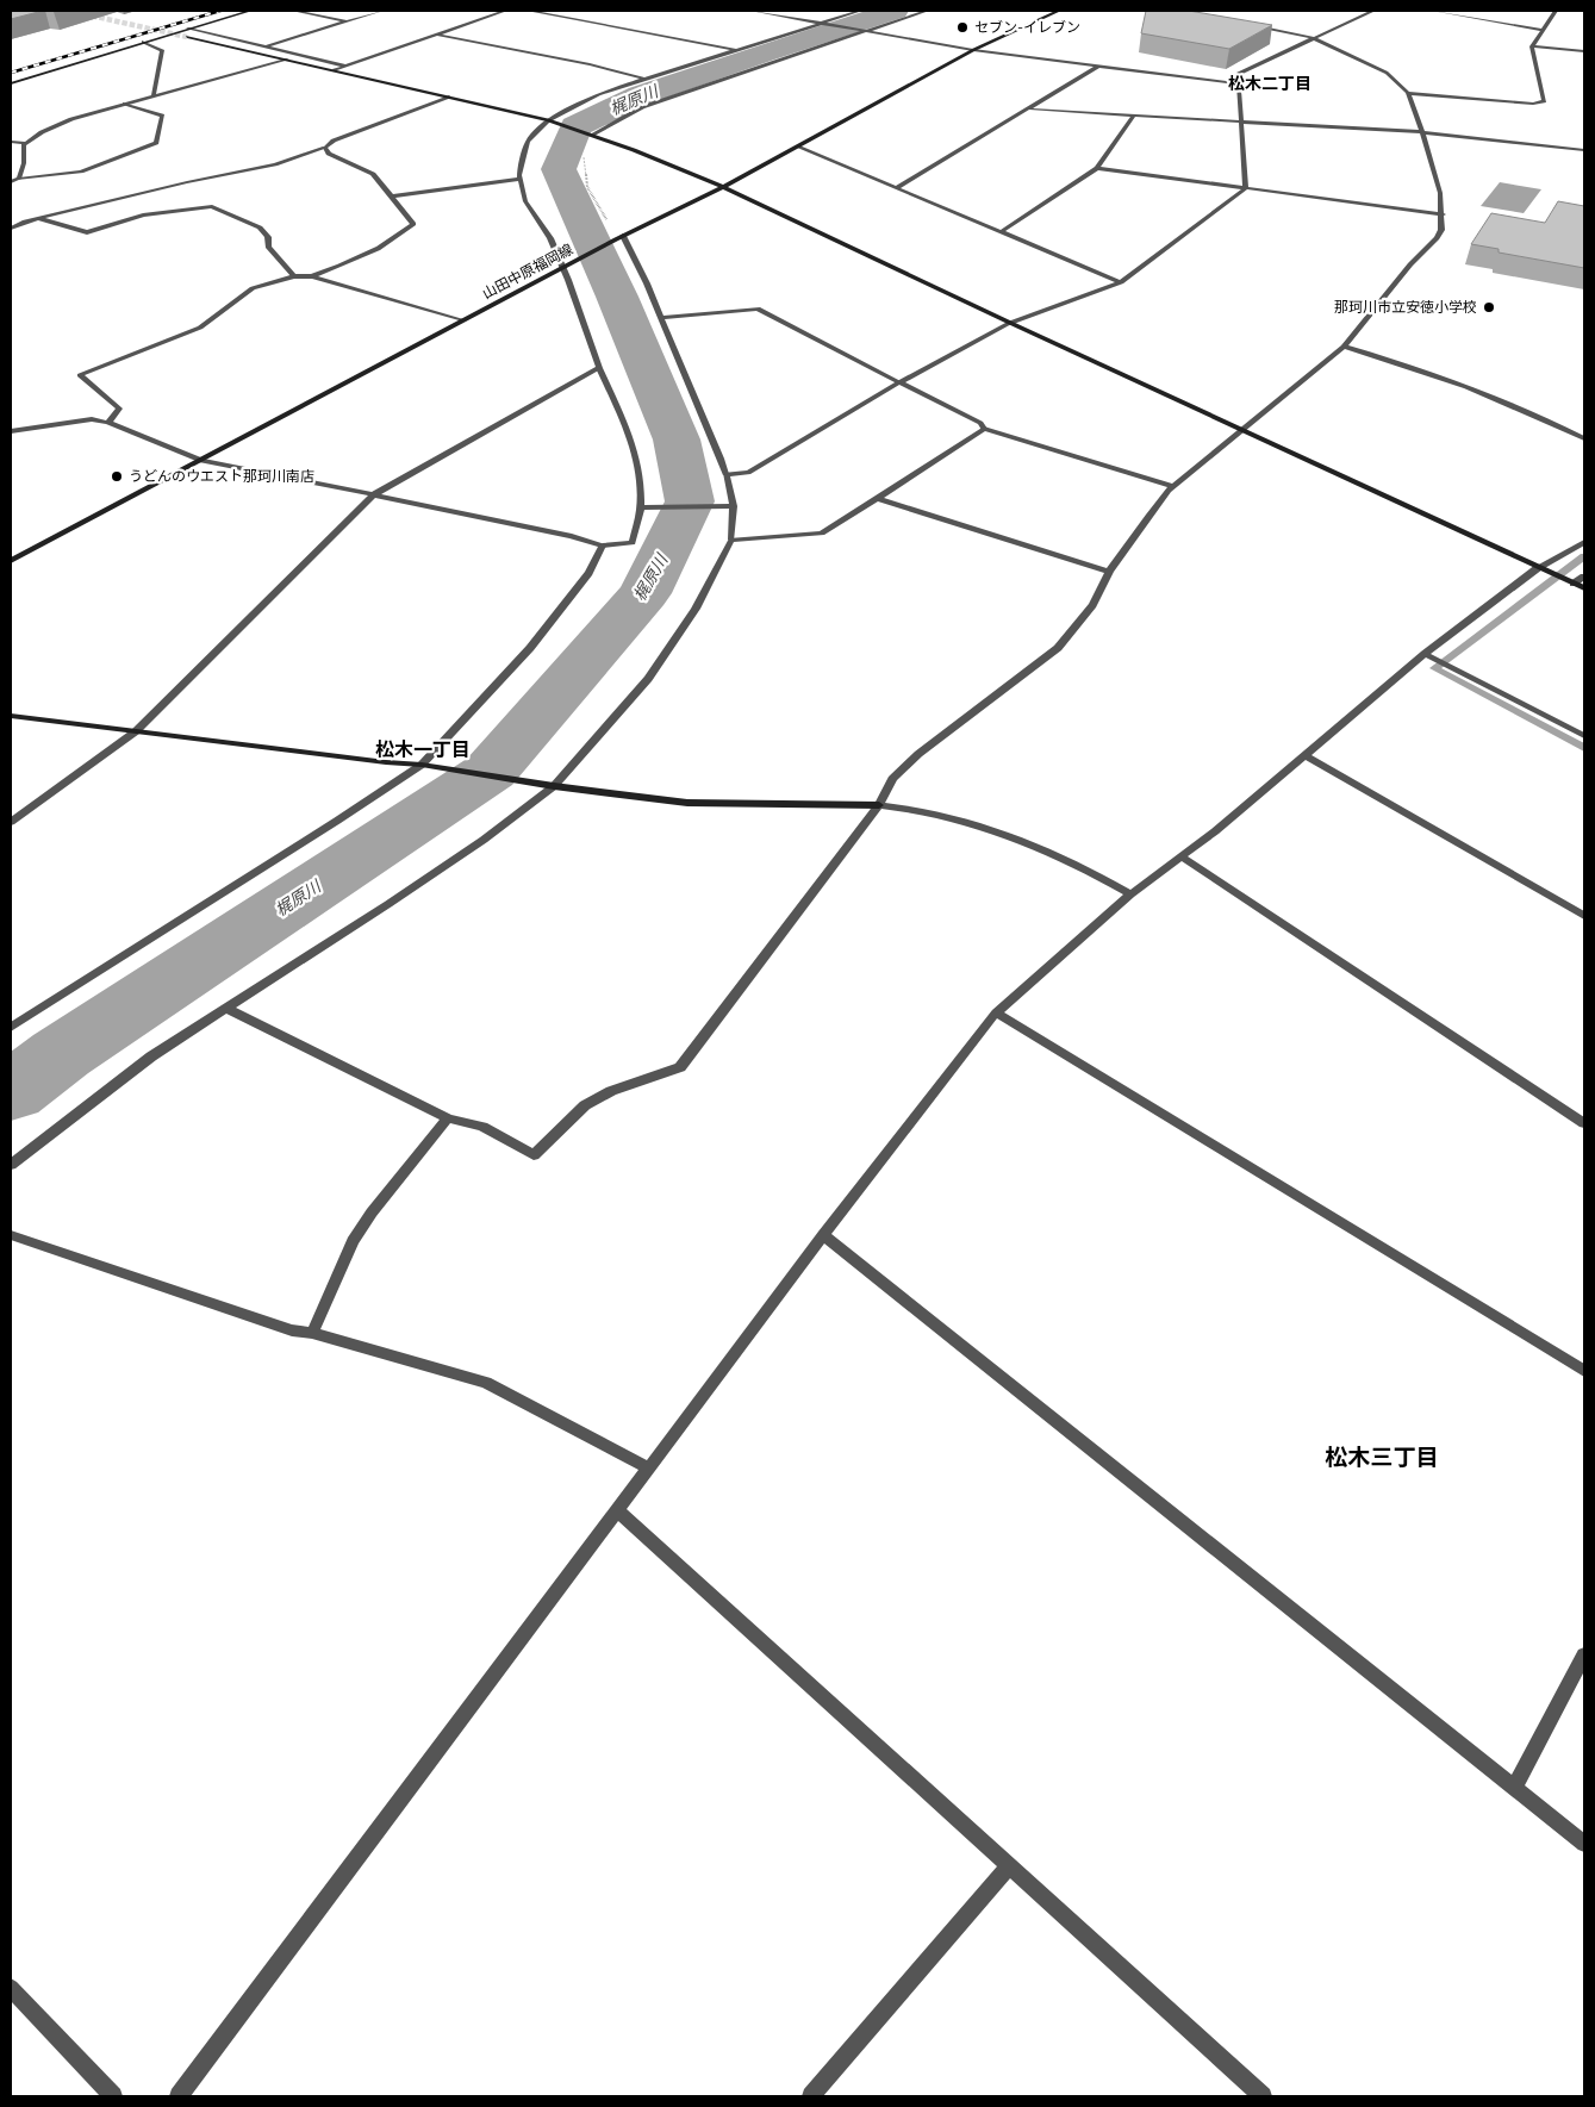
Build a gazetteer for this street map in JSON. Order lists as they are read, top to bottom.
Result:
{
  "streets": {
    "street": ["山田中原福岡線"]
  },
  "districts": ["松木二丁目", "松木一丁目", "松木三丁目"],
  "water": ["梶原川"],
  "places": ["セブン-イレブン", "那珂川市立安徳小学校", "うどんのウエスト那珂川南店"]
}
